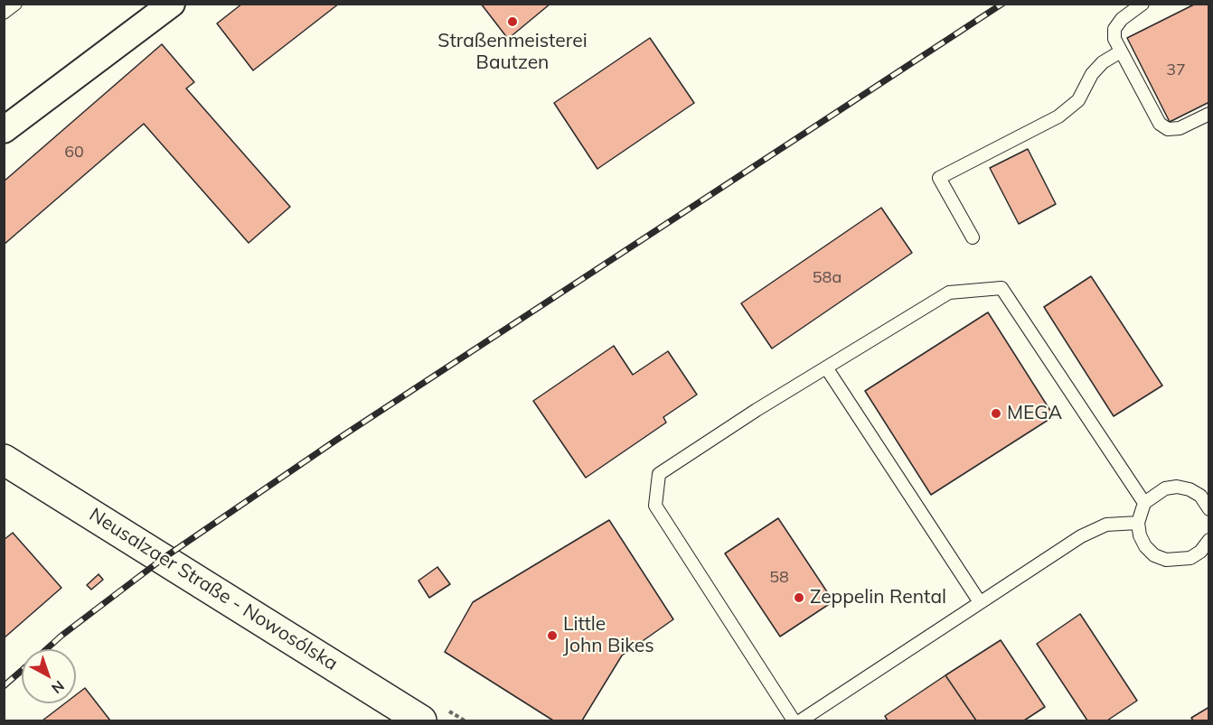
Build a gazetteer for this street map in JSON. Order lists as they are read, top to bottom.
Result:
{
  "streets": {
    "main road": ["Neusalzaer Straße - Nowosólska"]
  },
  "places": [
    "Straßenmeisterei Bautzen",
    "MEGA",
    "Zeppelin Rental",
    "Little John Bikes"
  ],
  "house_numbers": [
    "37",
    "60",
    "58a",
    "58"
  ],
  "north": "bottom right"
}
